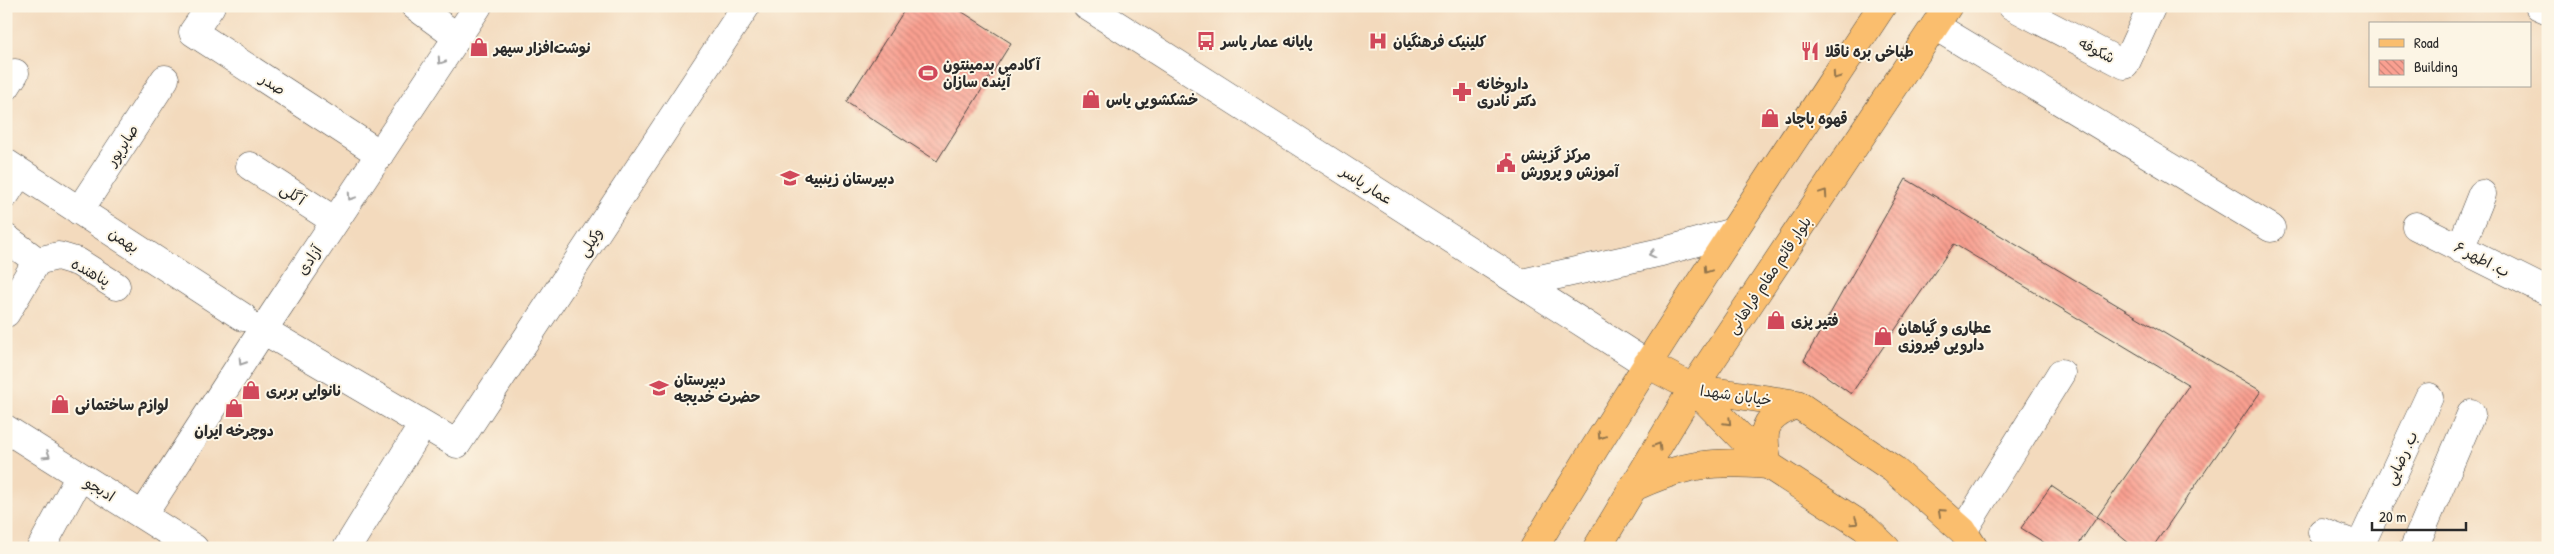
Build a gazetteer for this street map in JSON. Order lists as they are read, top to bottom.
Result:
{
  "streets": {
    "main road": ["بلوار قائم مقام فراهانی", "خیابان شهدا"],
    "street": [
      "شکوفه",
      "صدر",
      "صابرپور",
      "عمار یاسر",
      "آگلی",
      "بهمن",
      "وکیلی",
      "ب. اطهر ۶",
      "آزادی",
      "پناهنده",
      "ب. رضایی",
      "ادبجو"
    ]
  },
  "crossings": [
    ["صدر", "آزادی"],
    ["صابرپور", "بهمن"],
    ["آگلی", "آزادی"],
    ["بهمن", "وکیلی"],
    ["بهمن", "آزادی"],
    ["وکیلی", "آزادی"],
    ["آزادی", "ادبجو"],
    ["بلوار قائم مقام فراهانی", "خیابان شهدا"]
  ],
  "one_way": ["ادبجو"],
  "places": {
    "bus stop": ["پایانه عمار یاسر"],
    "hospital": ["کلینیک فرهنگیان"],
    "shop": [
      "نوشت‌افزار سپهر",
      "خشکشویی یاس",
      "قهوه باچاد",
      "فتیر پزی",
      "عطاری و گیاهان دارویی فیروزی",
      "نانوایی بربری",
      "لوازم ساختمانی",
      "دوچرخه ایران"
    ],
    "restaurant": ["طباخی بره ناقلا"],
    "sports": ["آکادمی بدمینتون آینده سازان"],
    "pharmacy": ["داروخانه دکتر نادری"],
    "public building": ["مرکز گزینش آموزش و پرورش"],
    "school or university": ["دبیرستان زینبیه", "دبیرستان حضرت خدیجه"]
  },
  "legend": ["Road", "Building"],
  "scale_bar": "20 m"
}
